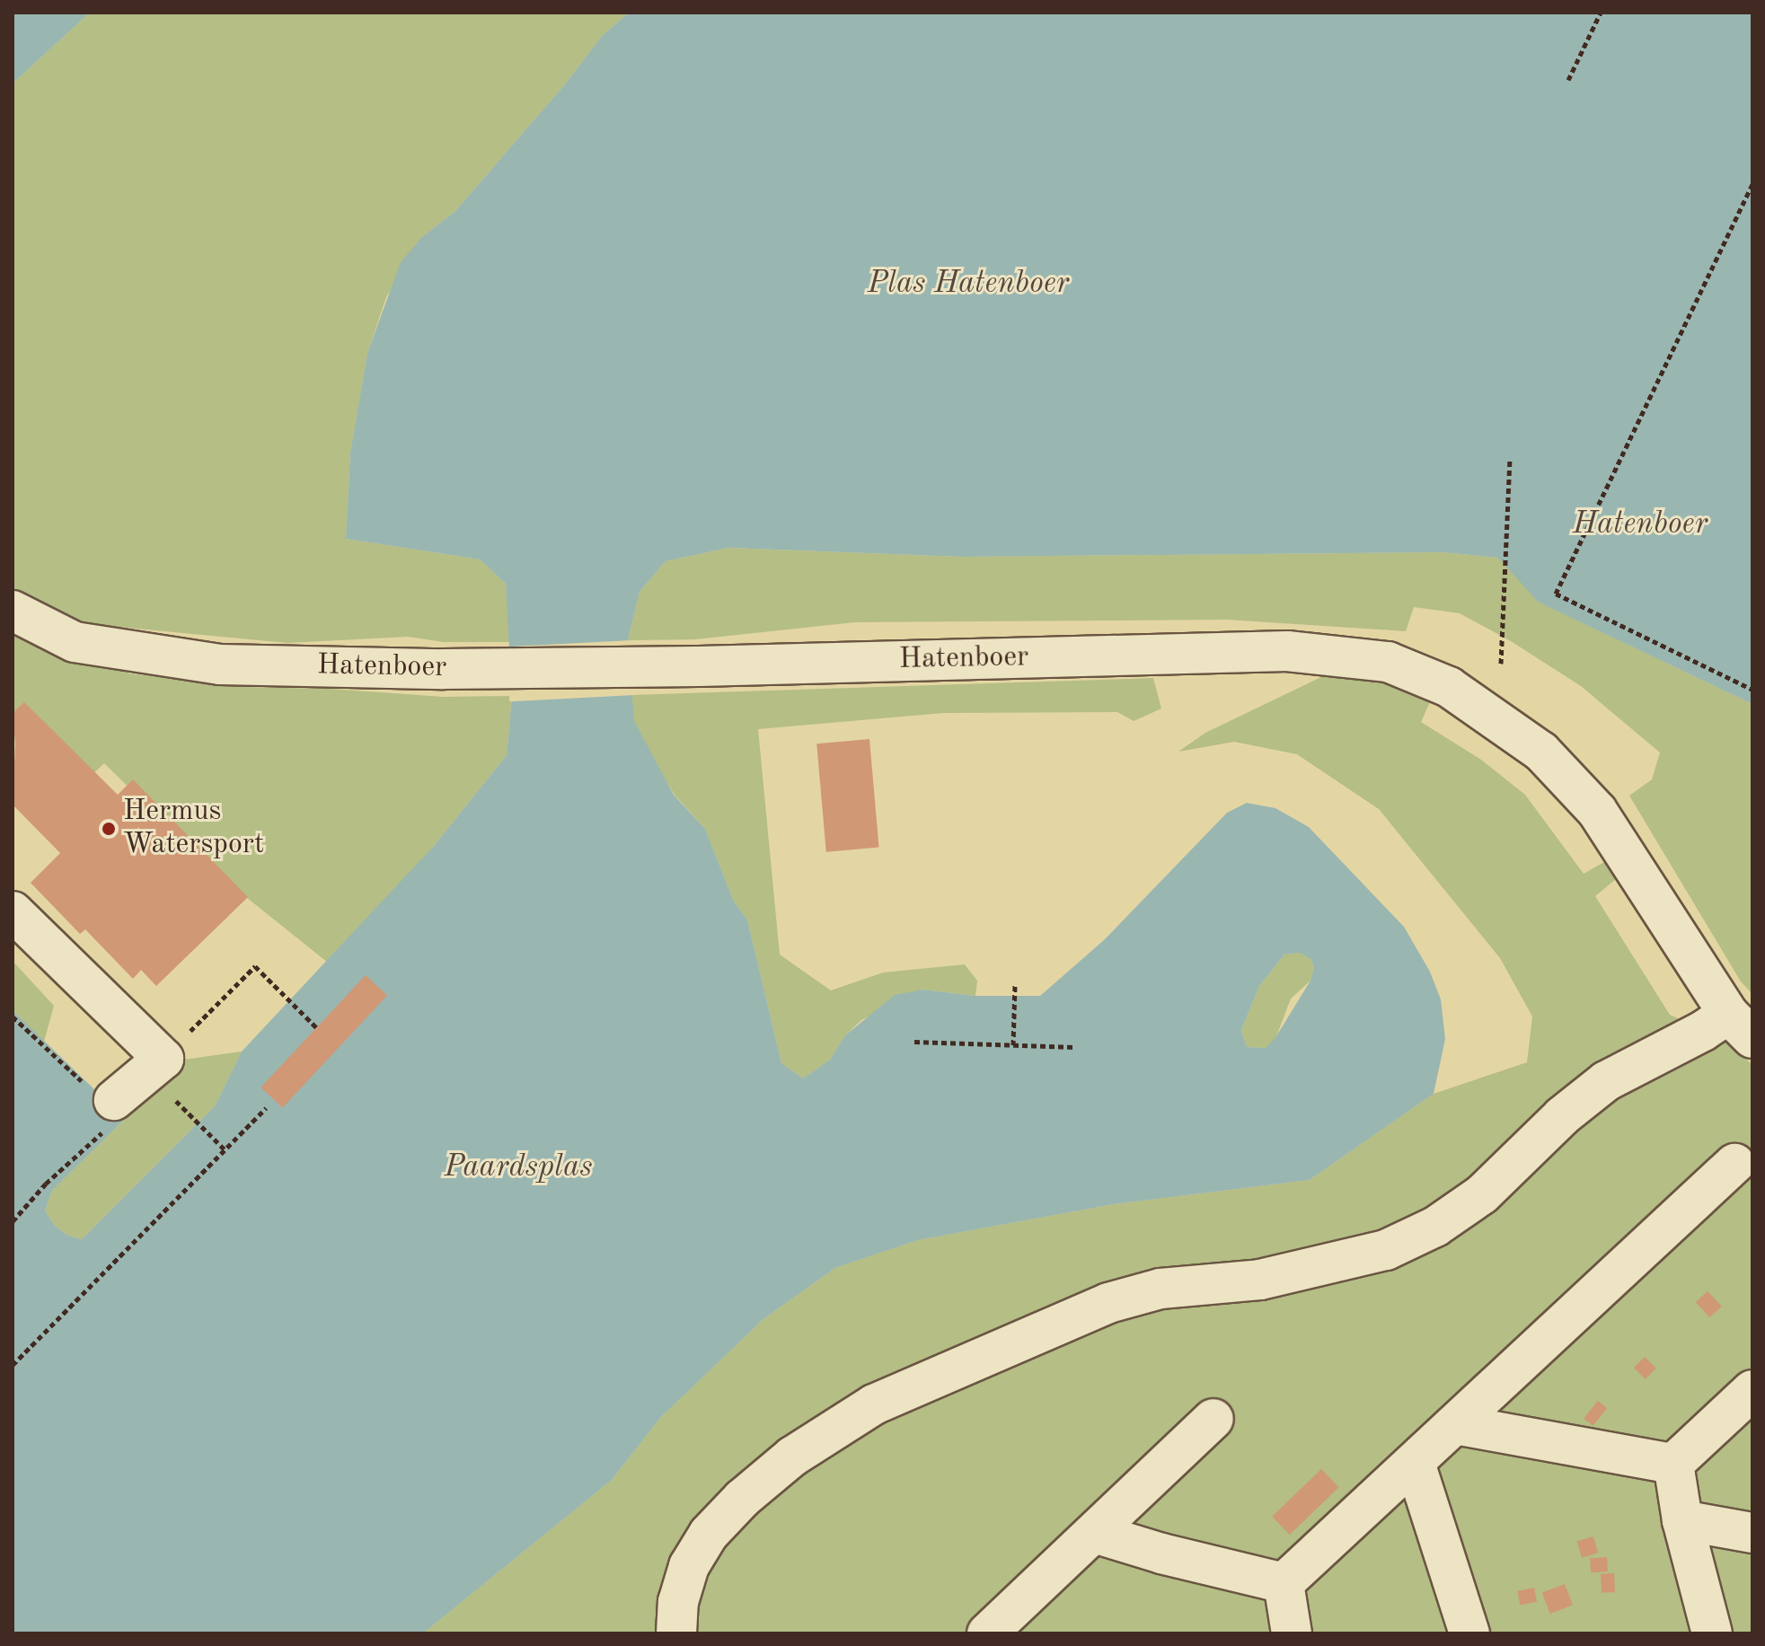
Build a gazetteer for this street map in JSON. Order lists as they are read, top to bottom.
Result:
{
  "streets": {
    "street": ["Hatenboer"]
  },
  "water": ["Plas Hatenboer", "Hatenboer", "Paardsplas"],
  "places": ["Hermus Watersport"]
}
